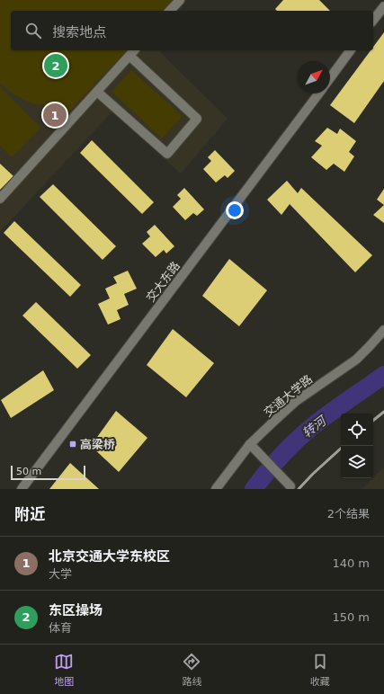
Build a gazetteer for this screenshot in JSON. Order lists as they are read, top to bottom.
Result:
{
  "streets": {
    "street": ["交大东路", "交通大学路"]
  },
  "water": ["转河"],
  "places": {
    "transit": ["高梁桥"]
  },
  "scale_bar": "50 m",
  "north": "top right",
  "page": {
    "search": "搜索地点",
    "pins": ["2", "1"],
    "scale": "50 m",
    "heading": ["附近", "2个结果"],
    "list": [
      {
        "mark": "1",
        "name": "北京交通大学东校区",
        "note": "大学",
        "value": "140 m"
      },
      {
        "mark": "2",
        "name": "东区操场",
        "note": "体育",
        "value": "150 m"
      }
    ],
    "nav": ["地图", "路线", "收藏"]
  }
}
